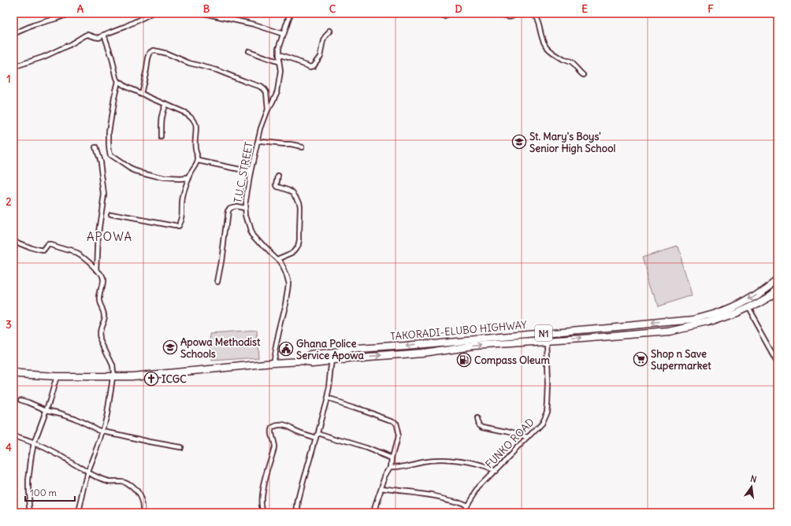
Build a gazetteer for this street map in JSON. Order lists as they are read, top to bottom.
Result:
{
  "streets": {
    "highway": ["TAKORADI-ELUBO HIGHWAY", "N1"],
    "street": ["T.U.C. STREET", "FUNKO ROAD"]
  },
  "crossings": [
    ["T.U.C. STREET", "TAKORADI-ELUBO HIGHWAY"],
    ["TAKORADI-ELUBO HIGHWAY", "FUNKO ROAD"]
  ],
  "districts": ["APOWA"],
  "places": {
    "school or university": ["St. Mary's Boys' Senior High School", "Apowa Methodist Schools"],
    "public building": ["Ghana Police Service Apowa"],
    "supermarket": ["Shop n Save Supermarket"],
    "fuel station": ["Compass Oleum"],
    "church": ["ICGC"]
  },
  "scale_bar": "100 m",
  "north": "top",
  "grid": {
    "columns": [
      "A",
      "B",
      "C",
      "D",
      "E",
      "F"
    ],
    "rows": [
      "1",
      "2",
      "3",
      "4"
    ]
  }
}
